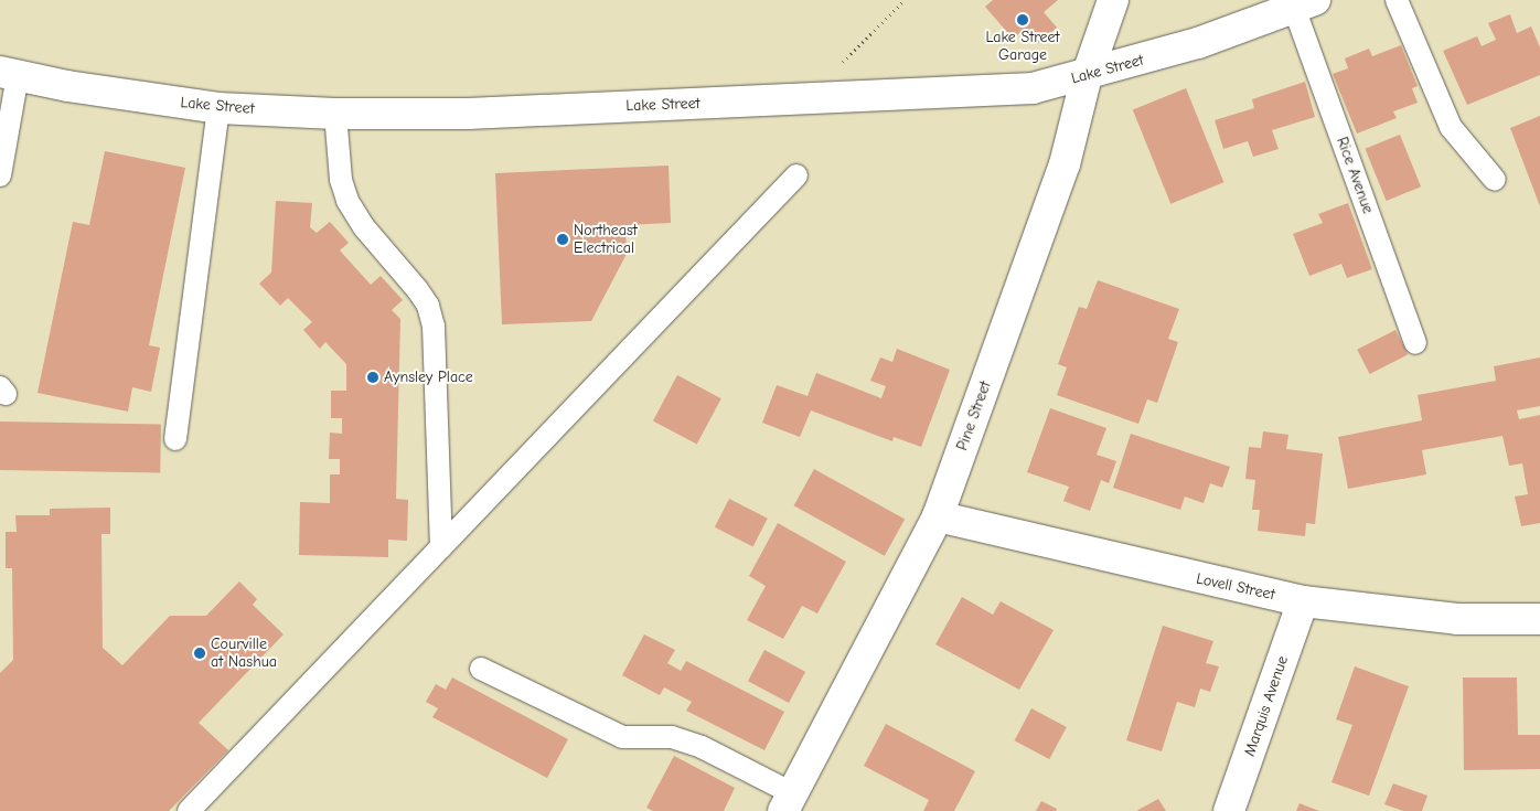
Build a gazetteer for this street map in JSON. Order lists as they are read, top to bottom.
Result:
{
  "streets": {
    "street": [
      "Lake Street",
      "Pine Street",
      "Lovell Street",
      "Marquis Avenue"
    ],
    "lane": ["Rice Avenue"]
  },
  "crossings": [
    ["Lake Street", "Rice Avenue"],
    ["Lake Street", "Pine Street"],
    ["Pine Street", "Lovell Street"],
    ["Lovell Street", "Marquis Avenue"]
  ],
  "places": [
    "Lake Street Garage",
    "Northeast Electrical",
    "Aynsley Place",
    "Courville at Nashua"
  ]
}
